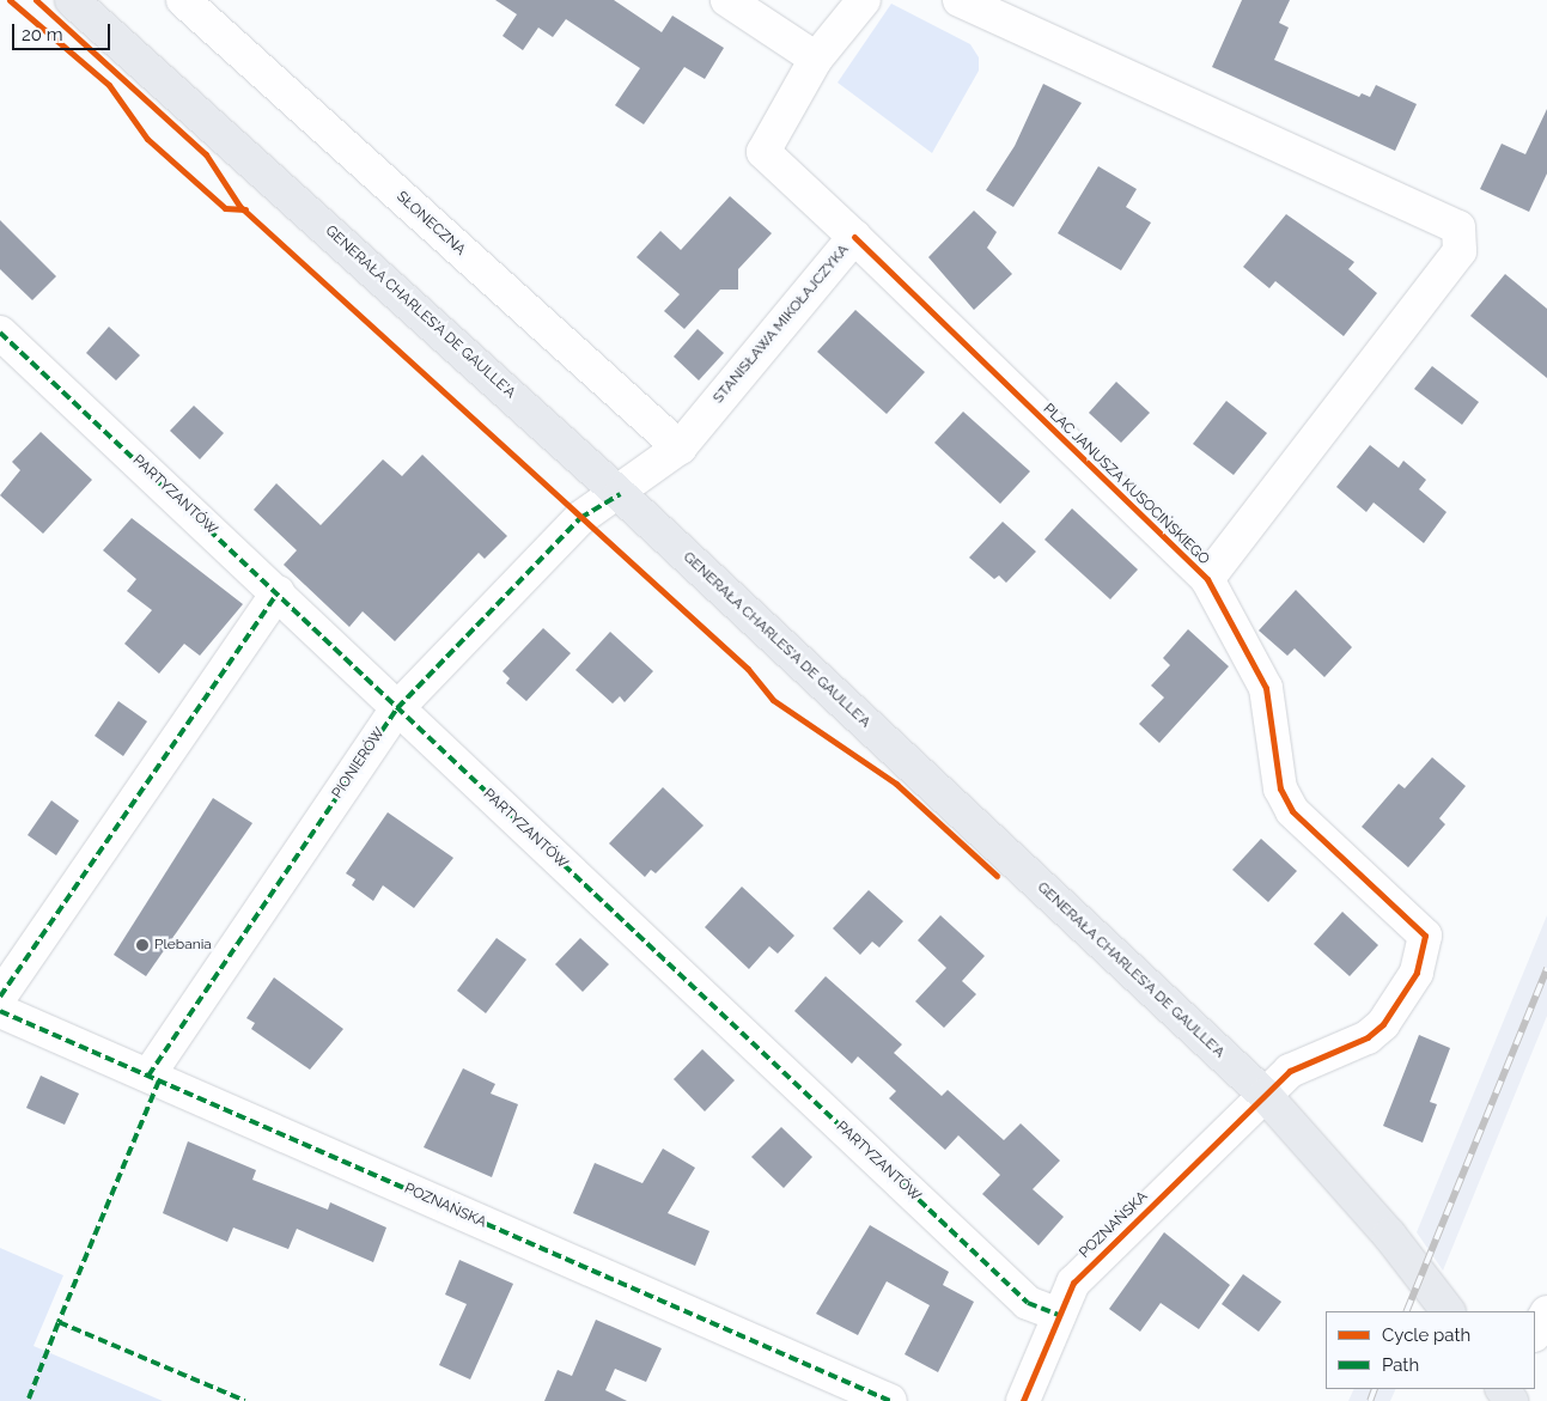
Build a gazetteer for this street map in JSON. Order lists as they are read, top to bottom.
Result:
{
  "streets": {
    "main road": ["GENERAŁA CHARLES'A DE GAULLE'A"],
    "street": [
      "SŁONECZNA",
      "STANISŁAWA MIKOŁAJCZYKA",
      "PLAC JANUSZA KUSOCIŃSKIEGO",
      "PARTYZANTÓW",
      "PIONIERÓW",
      "POZNAŃSKA"
    ]
  },
  "crossings": [
    ["SŁONECZNA", "STANISŁAWA MIKOŁAJCZYKA"],
    ["GENERAŁA CHARLES'A DE GAULLE'A", "STANISŁAWA MIKOŁAJCZYKA"],
    ["GENERAŁA CHARLES'A DE GAULLE'A", "PLAC JANUSZA KUSOCIŃSKIEGO"],
    ["GENERAŁA CHARLES'A DE GAULLE'A", "PIONIERÓW"],
    ["GENERAŁA CHARLES'A DE GAULLE'A", "POZNAŃSKA"],
    ["STANISŁAWA MIKOŁAJCZYKA", "PLAC JANUSZA KUSOCIŃSKIEGO"],
    ["STANISŁAWA MIKOŁAJCZYKA", "PIONIERÓW"],
    ["PLAC JANUSZA KUSOCIŃSKIEGO", "POZNAŃSKA"],
    ["PARTYZANTÓW", "PIONIERÓW"],
    ["PARTYZANTÓW", "POZNAŃSKA"],
    ["PIONIERÓW", "POZNAŃSKA"]
  ],
  "places": ["Plebania"],
  "legend": ["Cycle path", "Path"],
  "scale_bar": "20 m"
}
